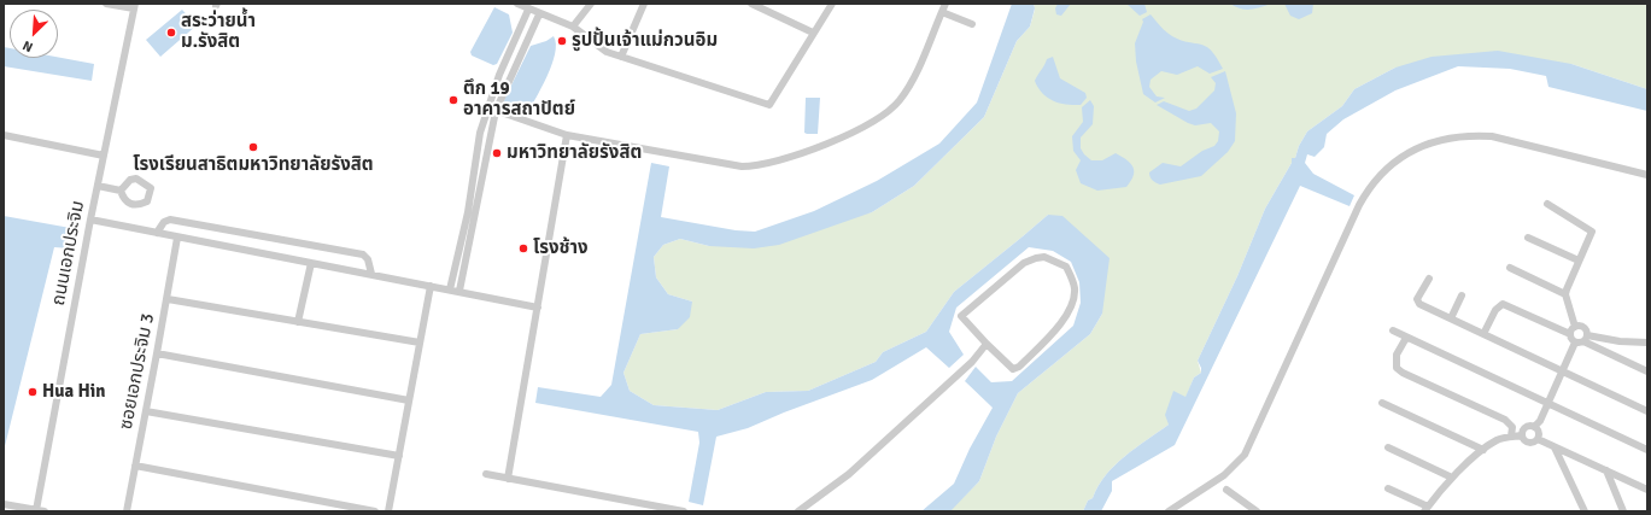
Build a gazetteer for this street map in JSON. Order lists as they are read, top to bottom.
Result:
{
  "streets": {
    "street": ["ถนนเอกประจิม", "ซอยเอกประจิม 3"]
  },
  "places": [
    "สระว่ายน้ำ ม.รังสิต",
    "รูปปั้นเจ้าแม่กวนอิม",
    "ตึก 19 อาคารสถาปัตย์",
    "โรงเรียนสาธิตมหาวิทยาลัยรังสิต",
    "มหาวิทยาลัยรังสิต",
    "โรงช้าง",
    "Hua Hin"
  ],
  "north": "bottom left"
}
